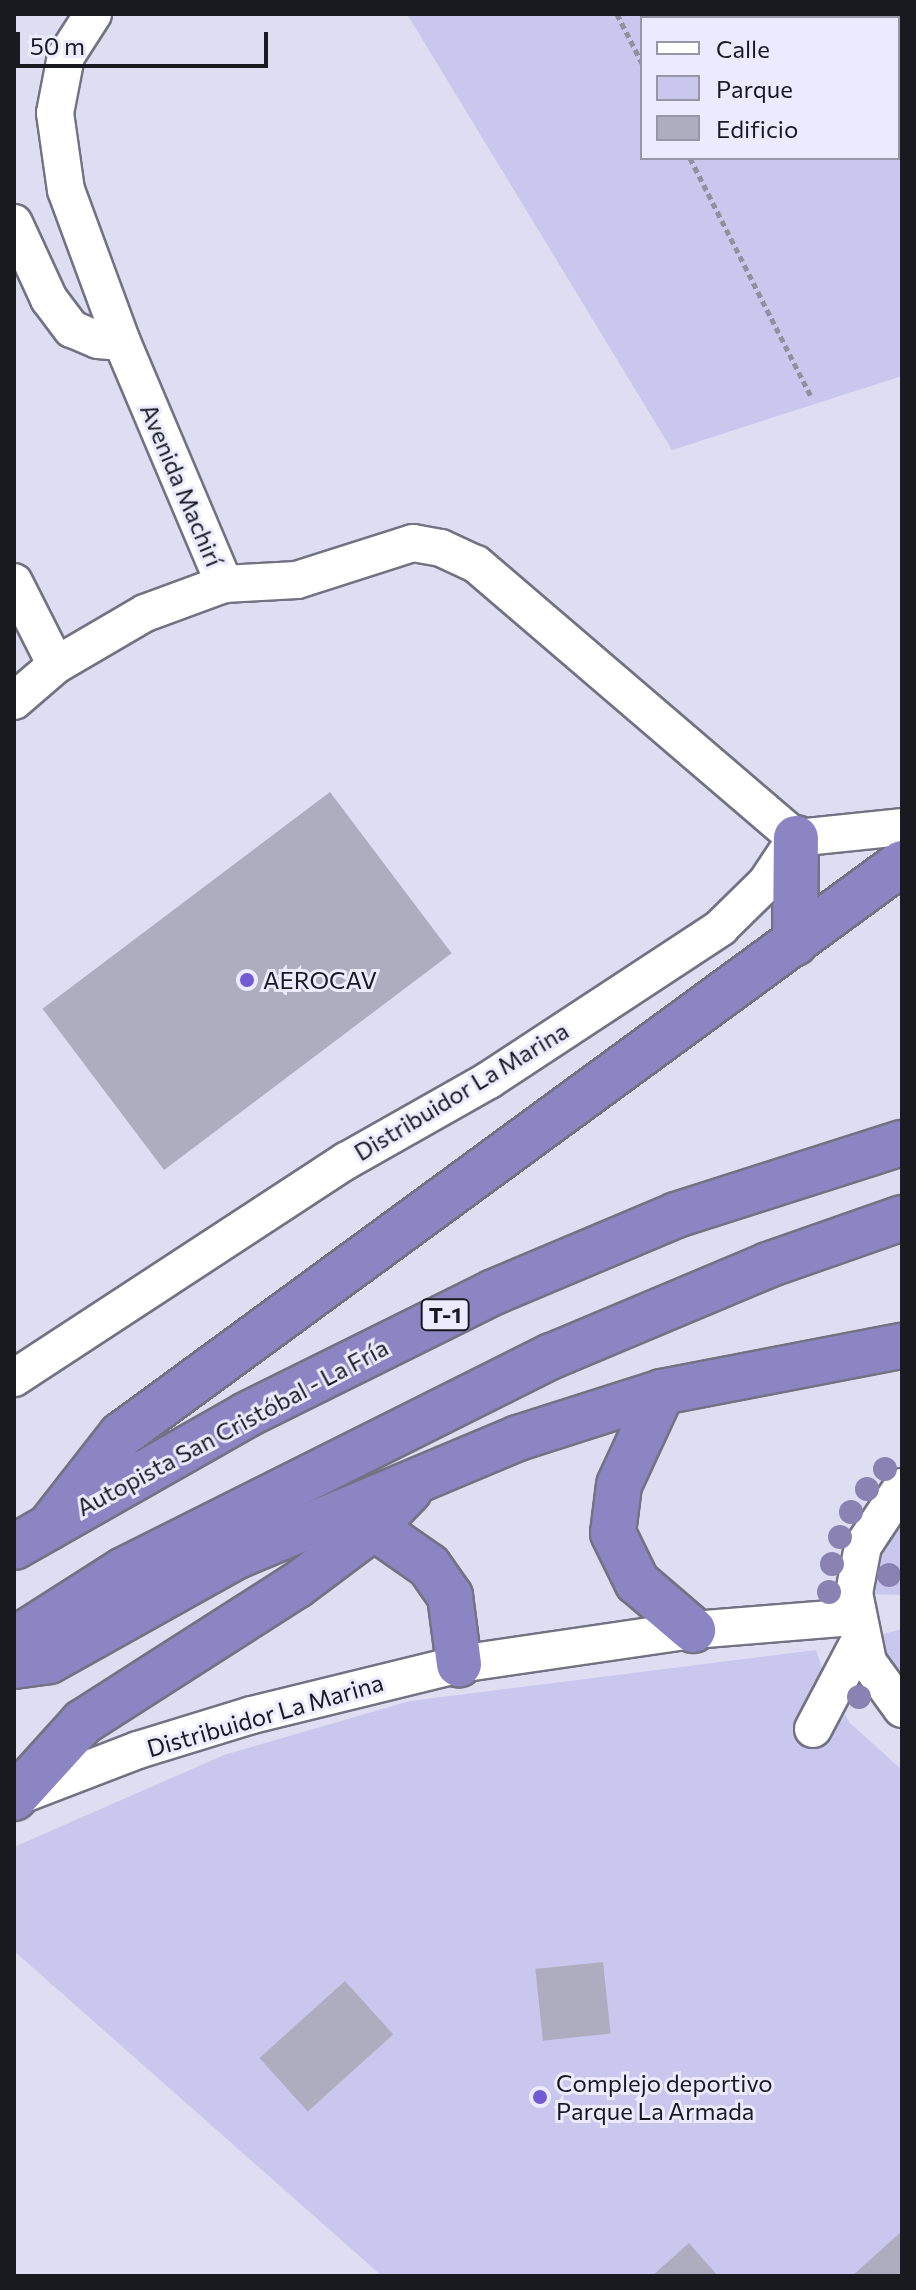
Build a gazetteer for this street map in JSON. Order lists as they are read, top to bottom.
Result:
{
  "streets": {
    "highway": ["T-1", "Autopista San Cristóbal - La Fría"],
    "street": ["Avenida Machirí", "Distribuidor La Marina"]
  },
  "crossings": [
    ["Avenida Machirí", "Distribuidor La Marina"]
  ],
  "places": ["AEROCAV", "Complejo deportivo Parque La Armada"],
  "legend": ["Calle", "Parque", "Edificio"],
  "scale_bar": "50 m"
}
